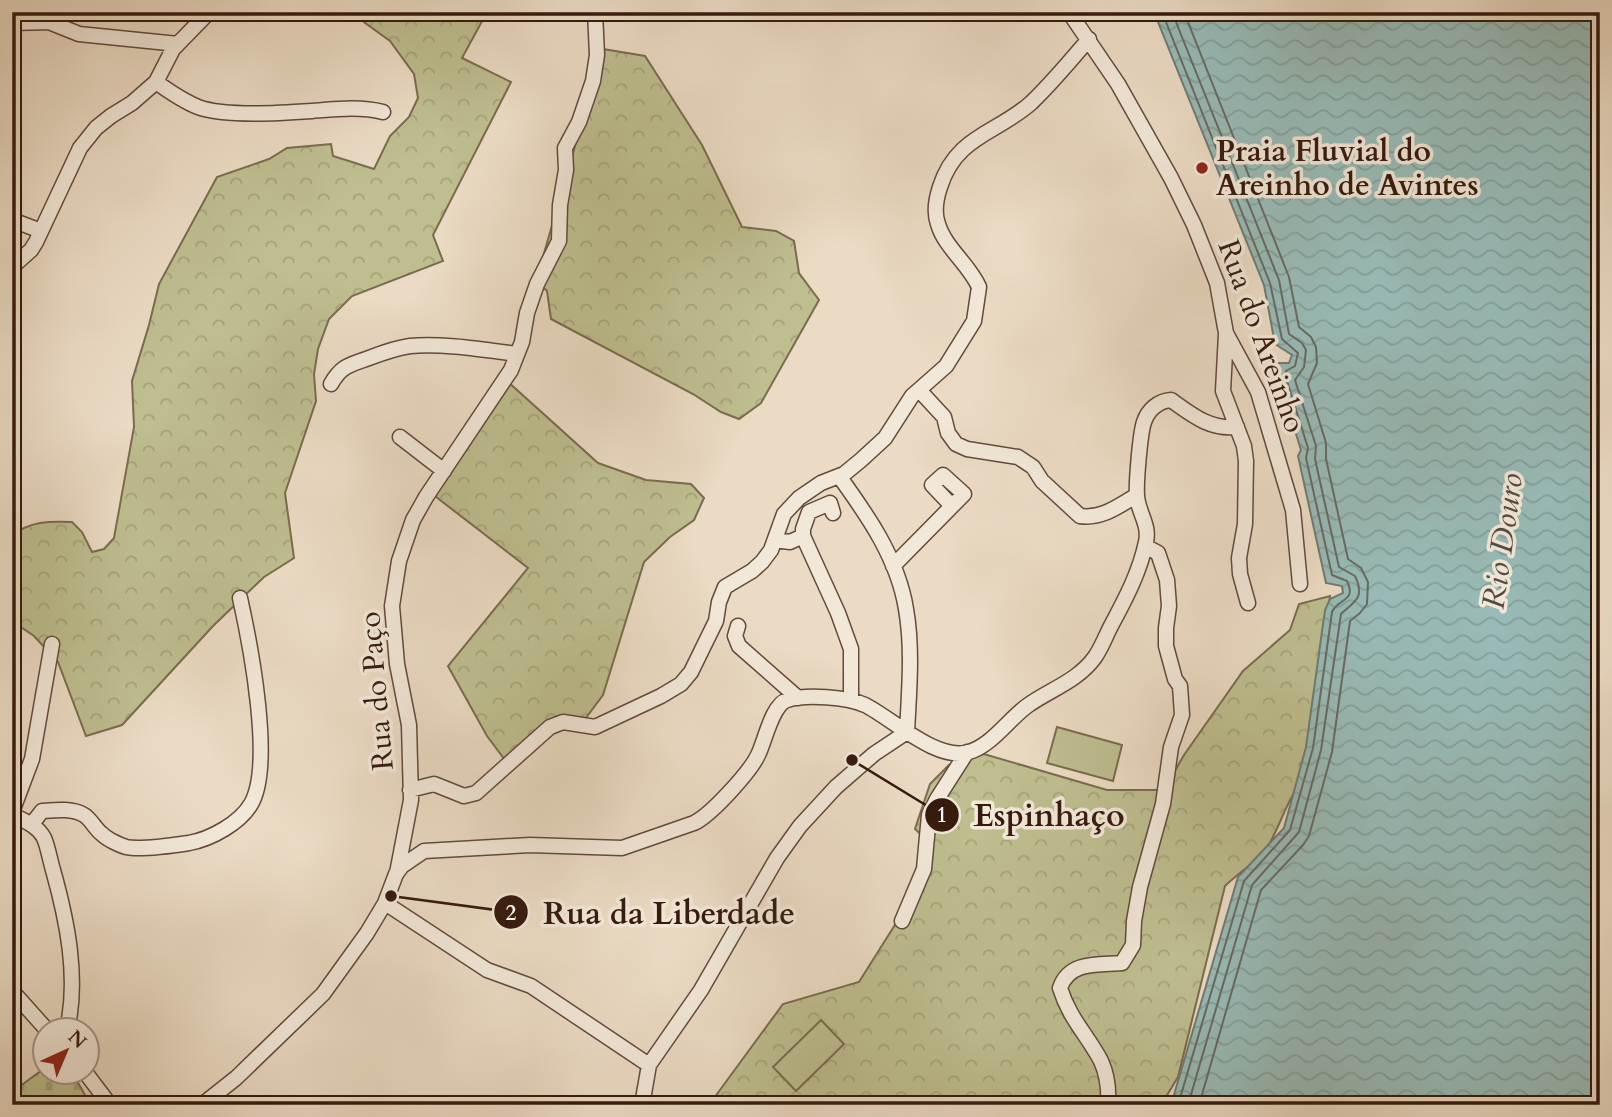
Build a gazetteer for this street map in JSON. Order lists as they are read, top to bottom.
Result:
{
  "streets": {
    "street": ["Rua do Areinho", "Rua do Paço"]
  },
  "water": ["Rio Douro"],
  "places": ["Praia Fluvial do Areinho de Avintes", "Espinhaço", "Rua da Liberdade"],
  "north": "top right"
}
